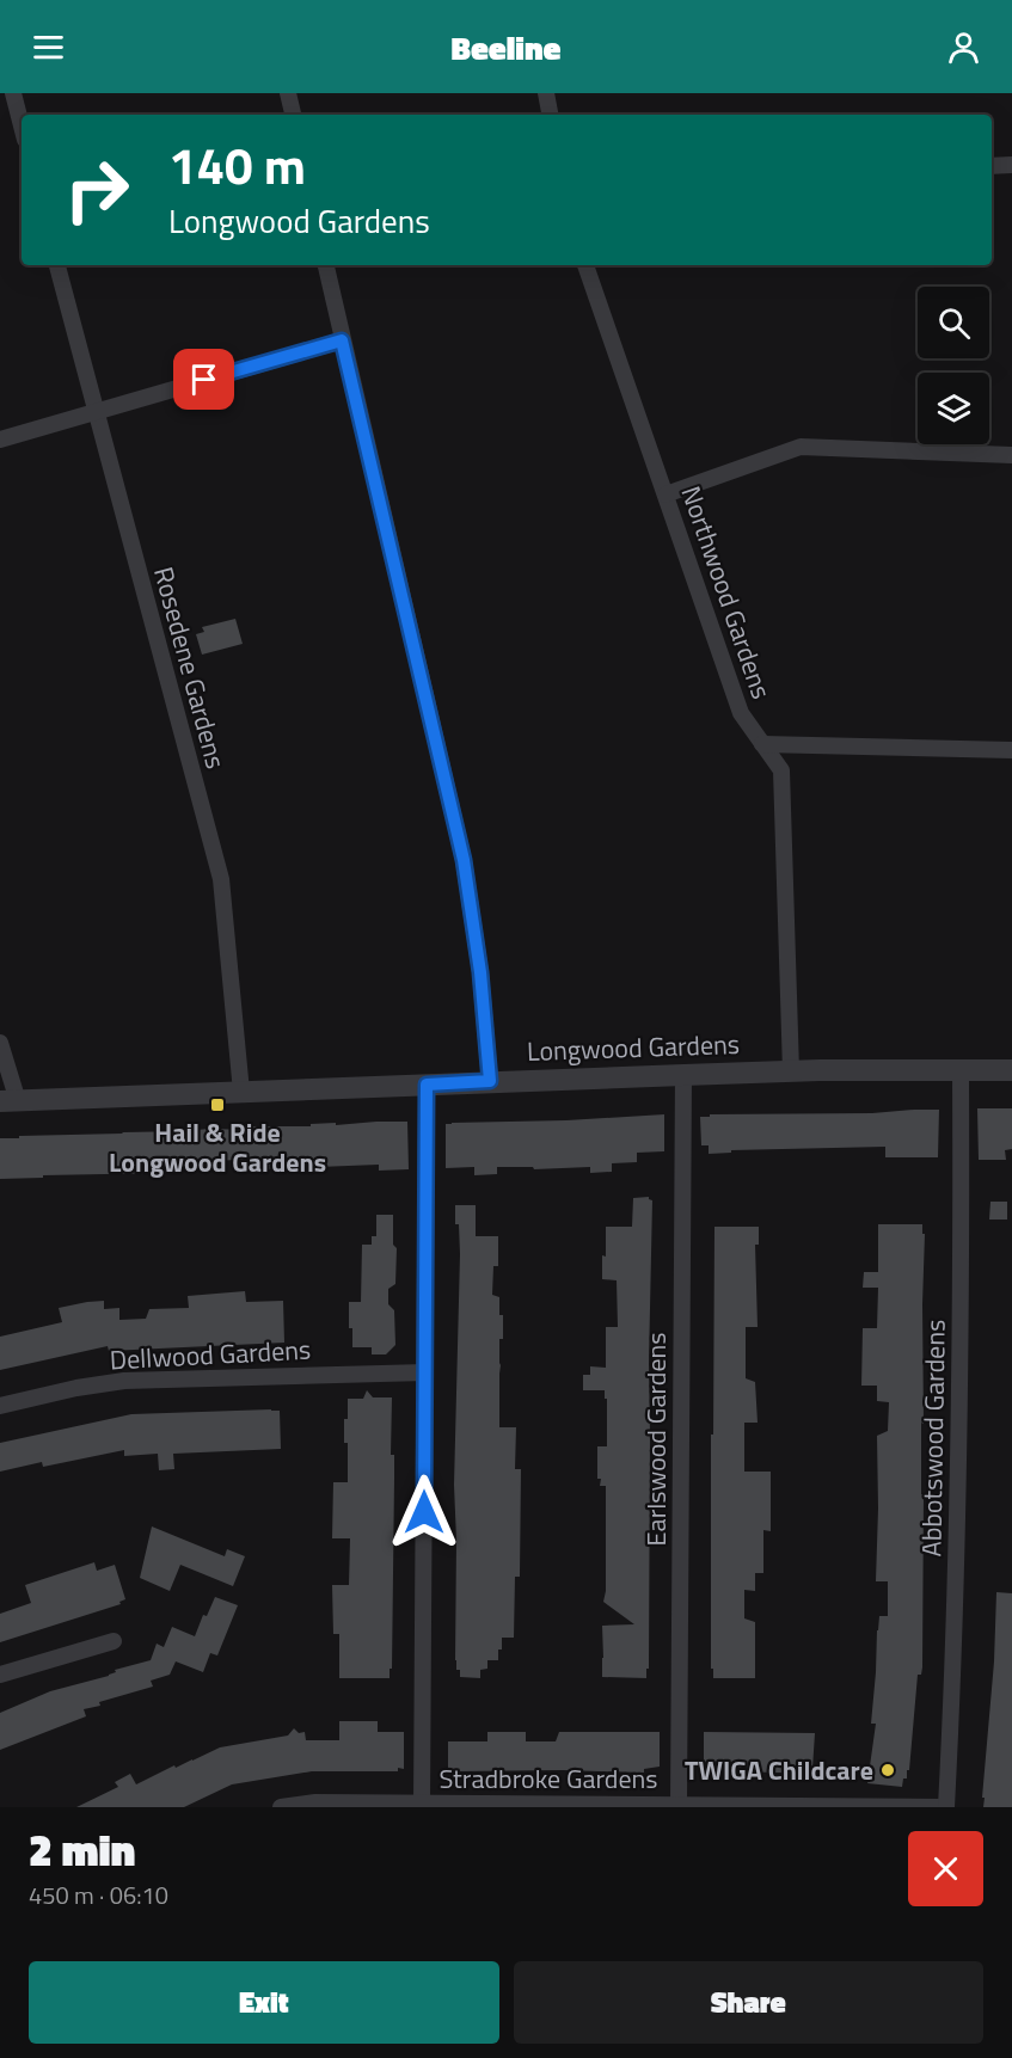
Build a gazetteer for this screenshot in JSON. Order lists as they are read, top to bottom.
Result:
{
  "streets": {
    "street": [
      "Northwood Gardens",
      "Rosedene Gardens",
      "Longwood Gardens",
      "Dellwood Gardens",
      "Abbotswood Gardens",
      "Earlswood Gardens",
      "Stradbroke Gardens"
    ]
  },
  "crossings": [
    ["Northwood Gardens", "Longwood Gardens"],
    ["Rosedene Gardens", "Longwood Gardens"],
    ["Longwood Gardens", "Abbotswood Gardens"],
    ["Longwood Gardens", "Earlswood Gardens"],
    ["Abbotswood Gardens", "Stradbroke Gardens"],
    ["Earlswood Gardens", "Stradbroke Gardens"]
  ],
  "places": {
    "transit": ["Hail & Ride Longwood Gardens"],
    "other": ["TWIGA Childcare"]
  },
  "page": {
    "header": "Beeline",
    "turn": ["140 m", "Longwood Gardens"],
    "heading": ["2 min", "450 m · 06:10"],
    "buttons": ["Exit", "Share"]
  }
}
